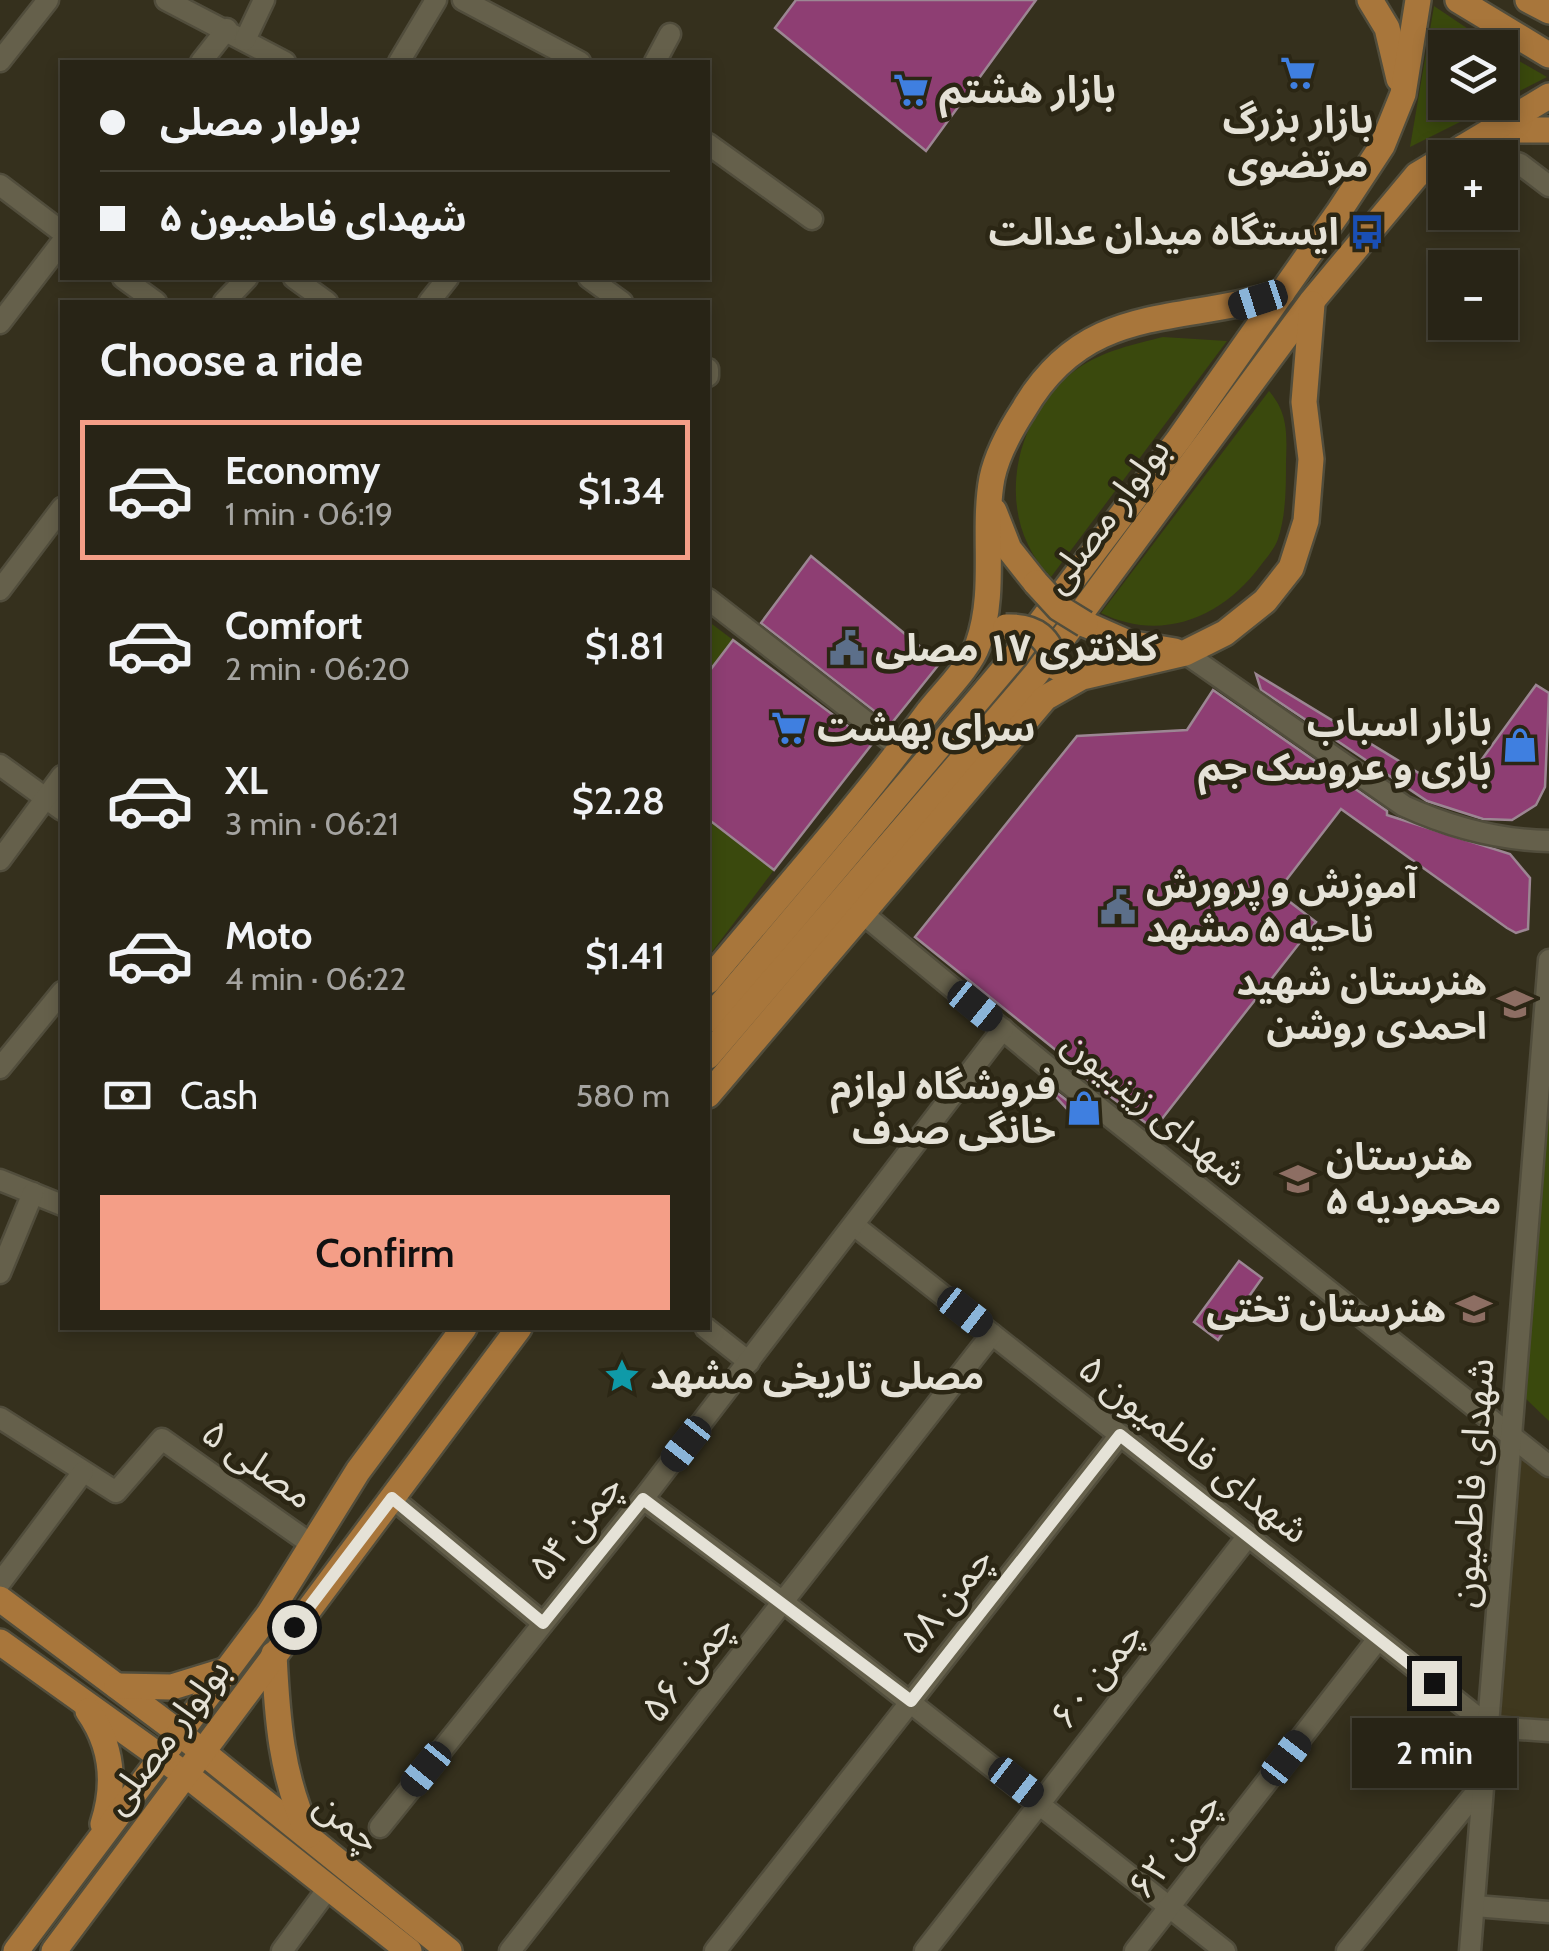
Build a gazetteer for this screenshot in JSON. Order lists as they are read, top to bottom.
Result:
{
  "streets": {
    "main road": ["بولوار مصلی", "چمن"],
    "street": [
      "شهدای زینبیون",
      "شهدای فاطمیون ۵",
      "مصلی ۵",
      "شهدای فاطمیون",
      "چمن ۵۴",
      "چمن ۵۸",
      "چمن ۵۶",
      "چمن ۶۰",
      "چمن ۶۲"
    ]
  },
  "crossings": [
    ["بولوار مصلی", "مصلی ۵"],
    ["بولوار مصلی", "چمن"],
    ["شهدای زینبیون", "شهدای فاطمیون"],
    ["شهدای زینبیون", "چمن ۵۴"],
    ["شهدای فاطمیون ۵", "شهدای فاطمیون"],
    ["شهدای فاطمیون ۵", "چمن ۵۴"],
    ["شهدای فاطمیون ۵", "چمن ۵۸"],
    ["شهدای فاطمیون ۵", "چمن ۵۶"],
    ["شهدای فاطمیون ۵", "چمن ۶۰"],
    ["شهدای فاطمیون ۵", "چمن ۶۲"]
  ],
  "places": {
    "supermarket": ["بازار بزرگ مرتضوی", "بازار هشتم", "سرای بهشت"],
    "bus stop": ["ایستگاه میدان عدالت"],
    "public building": ["کلانتری ۱۷ مصلی", "آموزش و پرورش ناحیه ۵ مشهد"],
    "shop": ["بازار اسباب بازی و عروسک جم", "فروشگاه لوازم خانگی صدف"],
    "school or university": ["هنرستان شهید احمدی روشن", "هنرستان محمودیه ۵", "هنرستان تختی"],
    "place": ["مصلی تاریخی مشهد"]
  },
  "page": {
    "map_buttons": ["+", "−"],
    "banner": ["بولوار مصلی", "شهدای فاطمیون ۵"],
    "heading": "Choose a ride",
    "list": [
      {
        "name": "Economy",
        "note": "1 min · 06:19",
        "value": "$1.34"
      },
      {
        "name": "Comfort",
        "note": "2 min · 06:20",
        "value": "$1.81"
      },
      {
        "name": "XL",
        "note": "3 min · 06:21",
        "value": "$2.28"
      },
      {
        "name": "Moto",
        "note": "4 min · 06:22",
        "value": "$1.41"
      }
    ],
    "pay": ["Cash", "580 m"],
    "buttons": "Confirm",
    "bubble": "2 min"
  }
}
